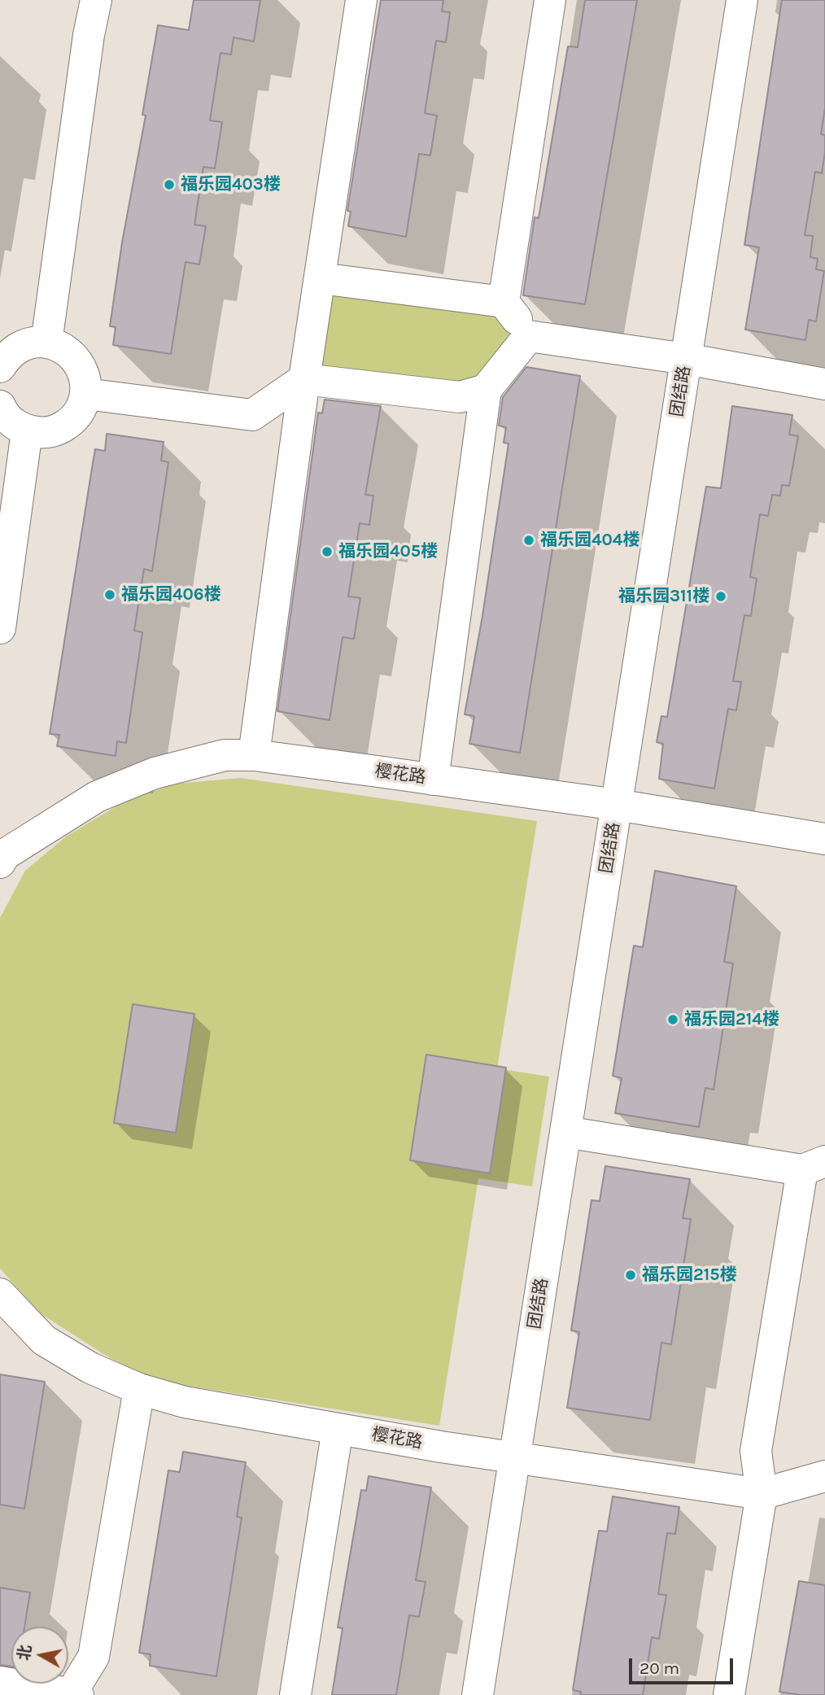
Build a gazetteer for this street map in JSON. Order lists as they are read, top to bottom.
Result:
{
  "streets": {
    "street": ["团结路", "樱花路"]
  },
  "crossings": [
    ["团结路", "樱花路"]
  ],
  "places": [
    "福乐园403楼",
    "福乐园404楼",
    "福乐园405楼",
    "福乐园406楼",
    "福乐园311楼",
    "福乐园214楼",
    "福乐园215楼"
  ],
  "scale_bar": "20 m",
  "north": "left"
}
